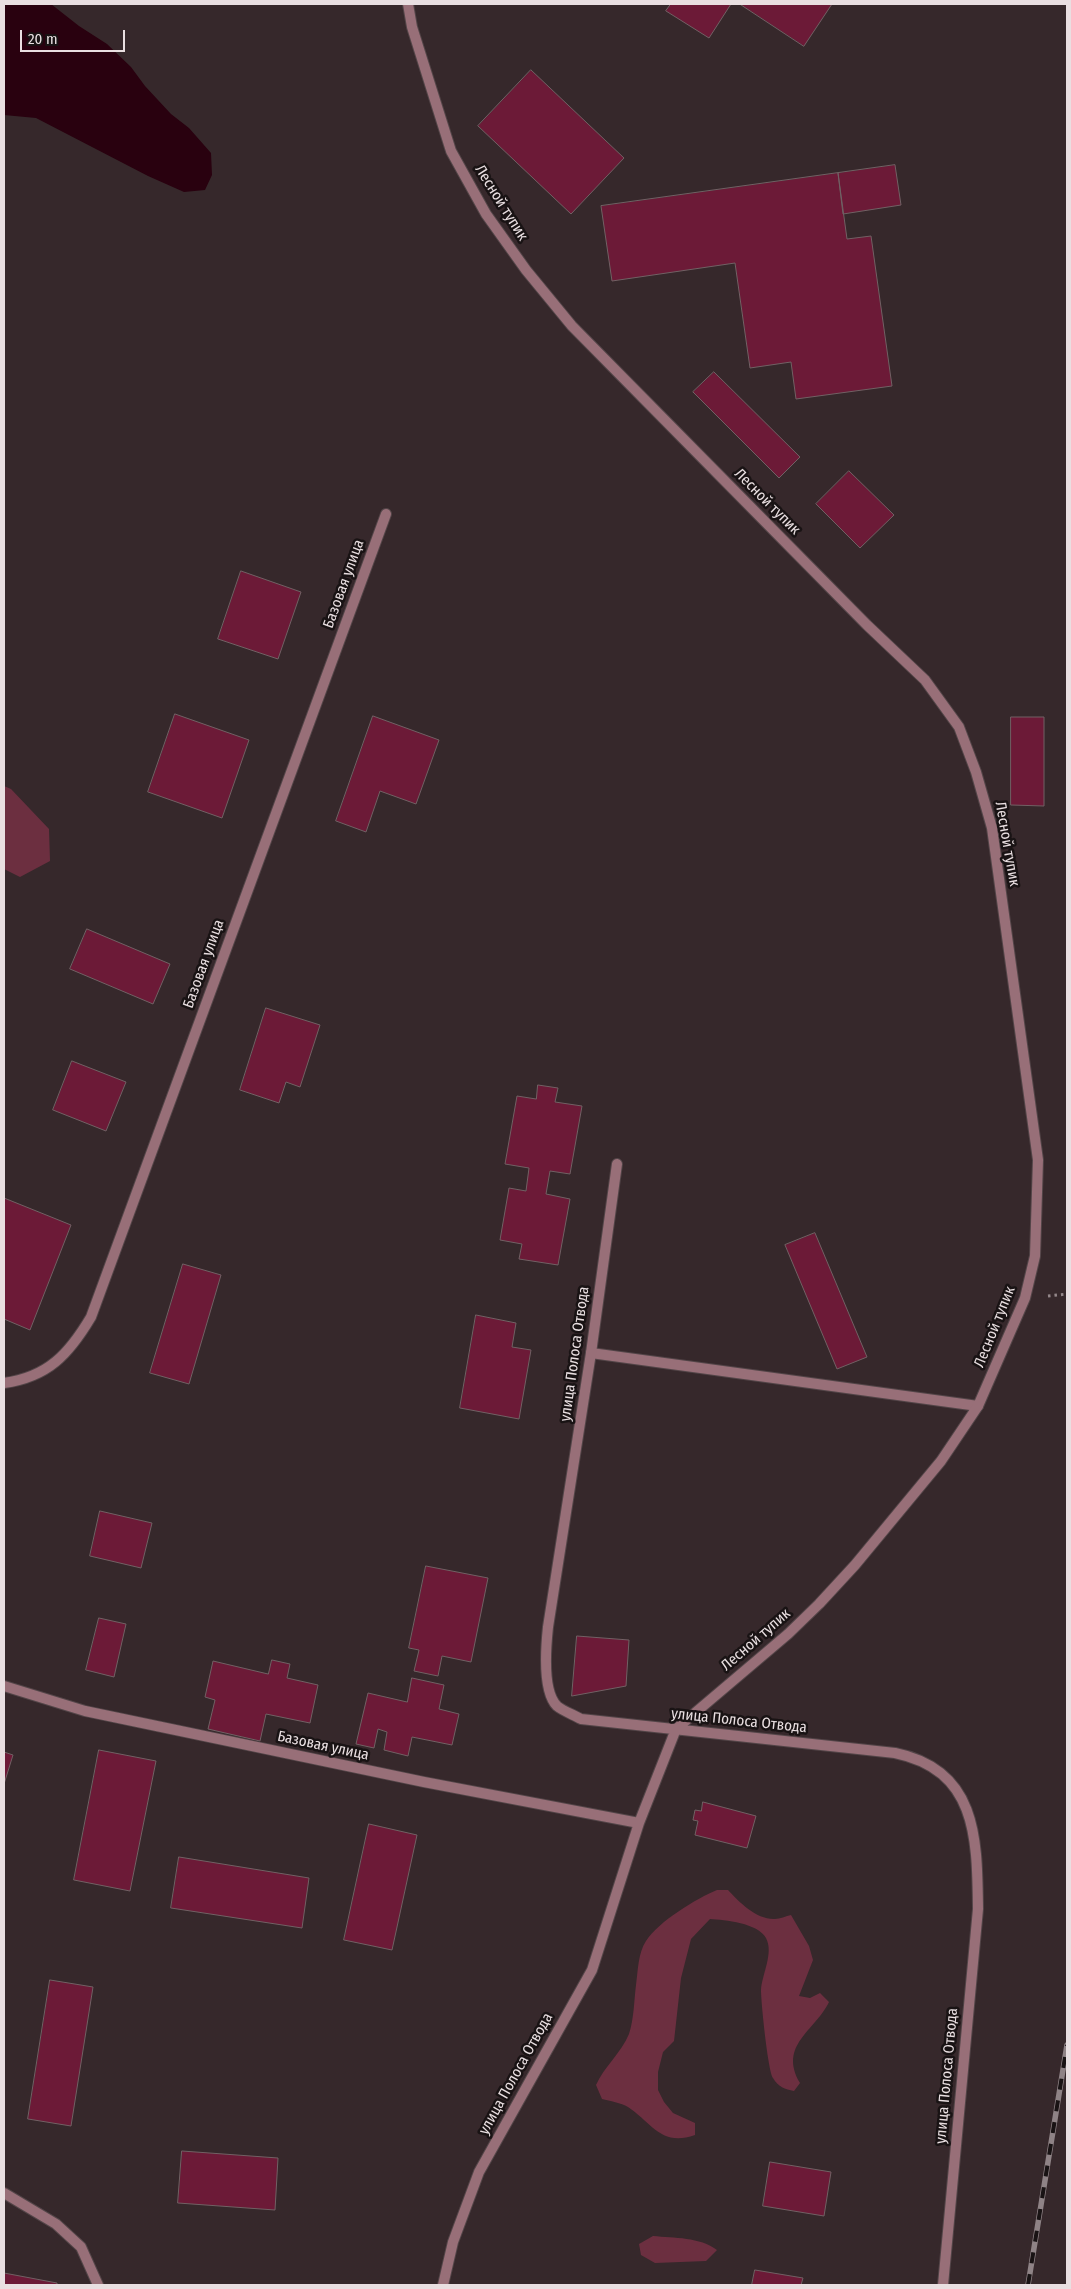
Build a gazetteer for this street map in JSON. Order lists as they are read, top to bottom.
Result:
{
  "streets": {
    "street": ["Лесной тупик", "Базовая улица", "улица Полоса Отвода"]
  },
  "crossings": [
    ["Лесной тупик", "улица Полоса Отвода"],
    ["Базовая улица", "улица Полоса Отвода"]
  ],
  "scale_bar": "20 m"
}
